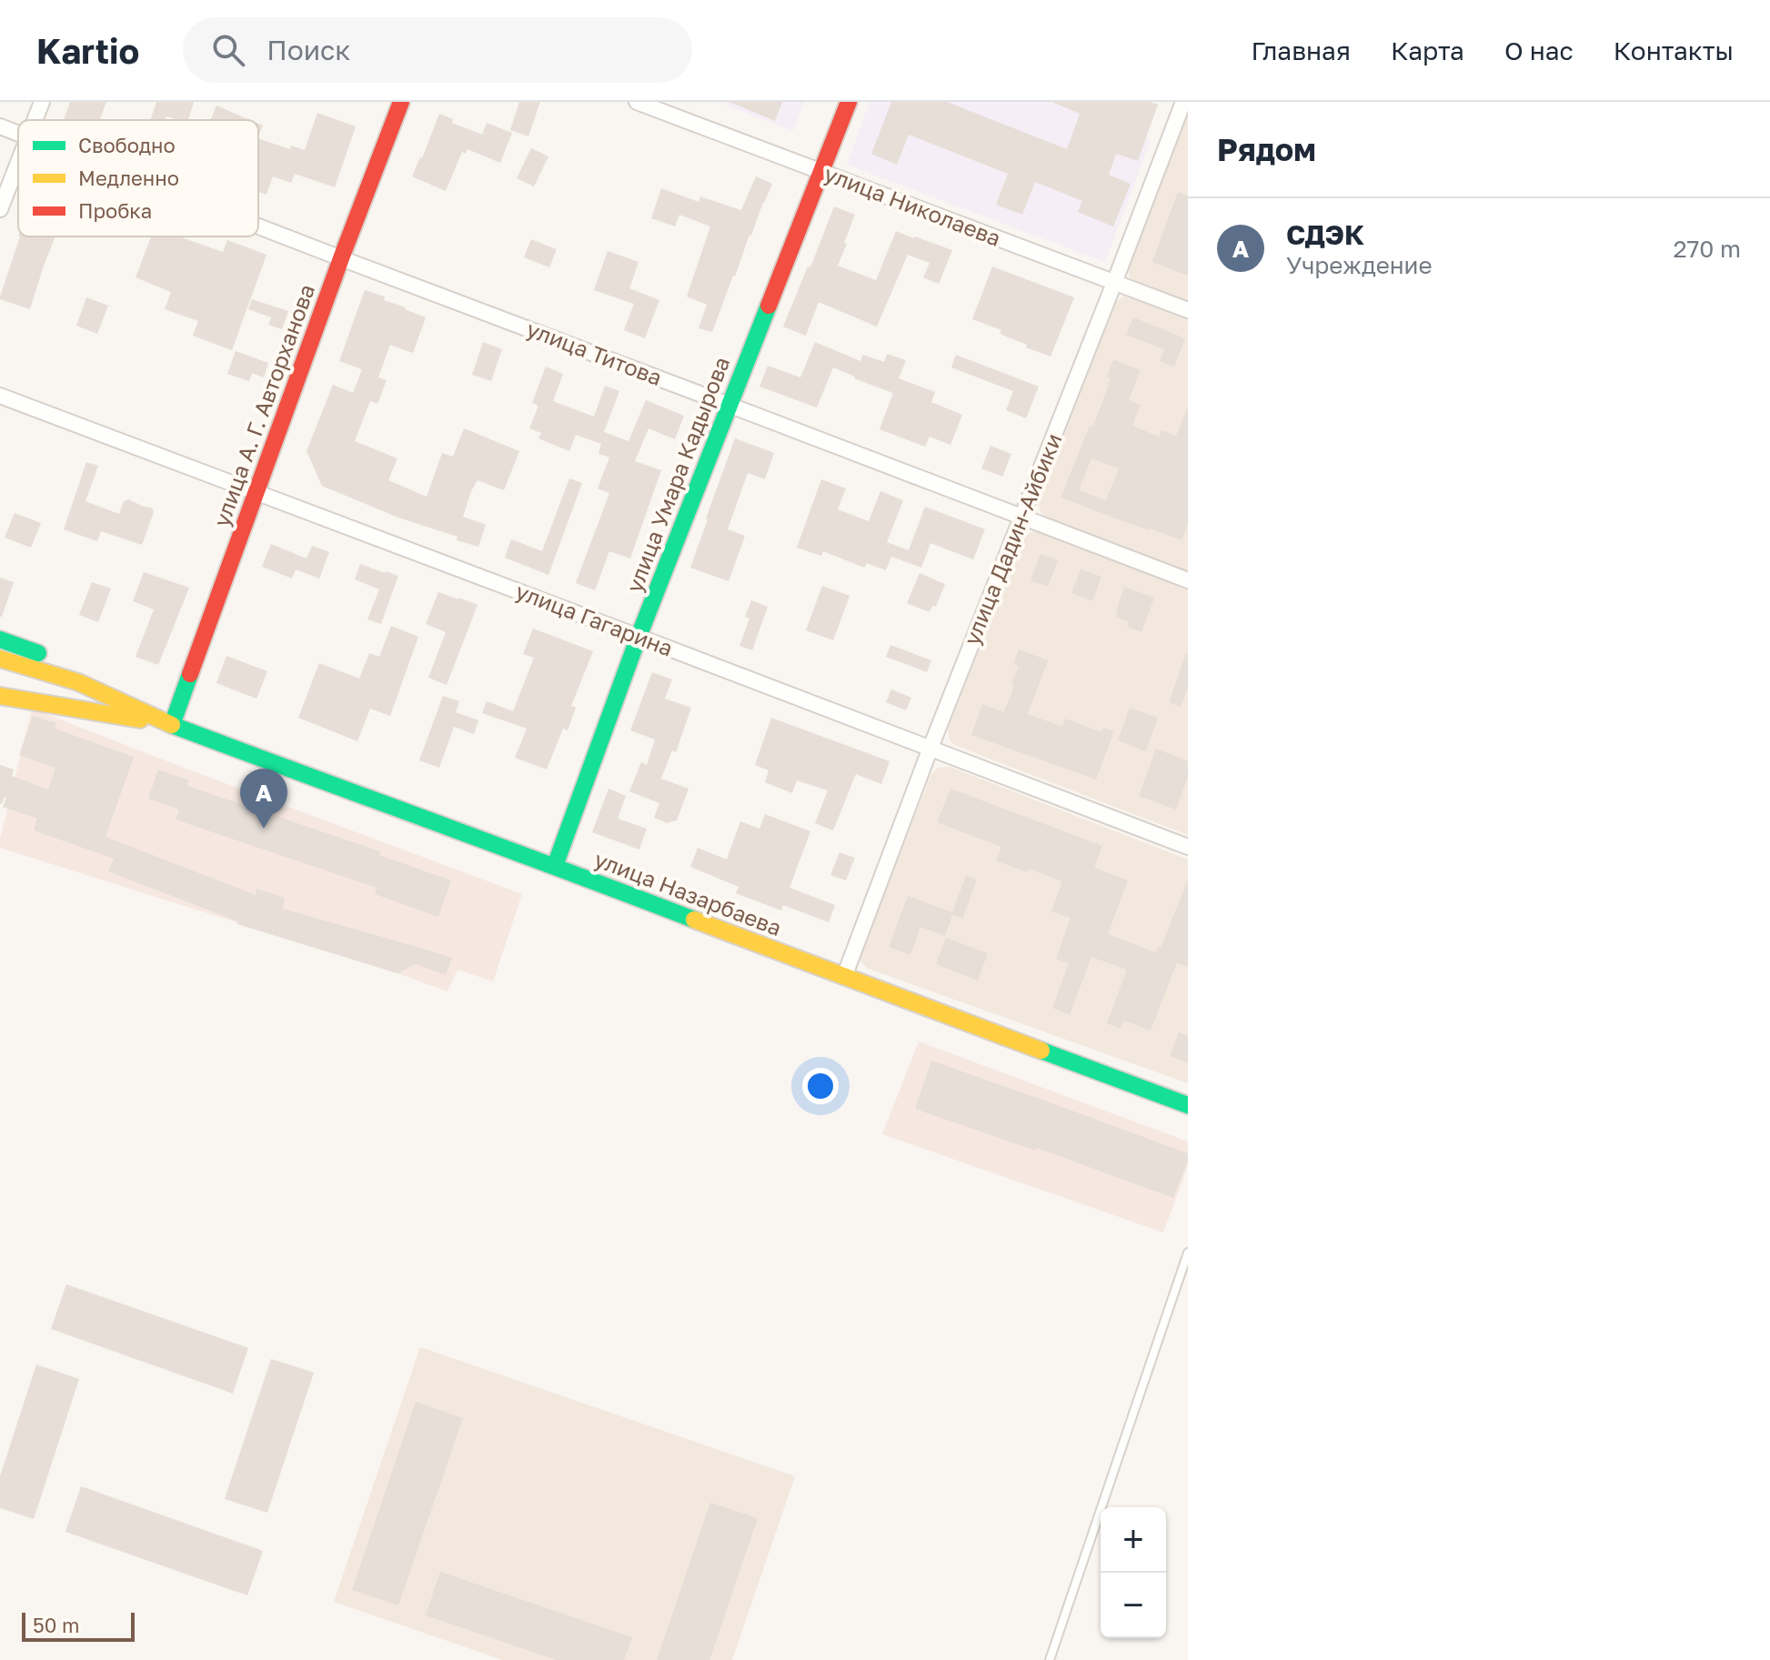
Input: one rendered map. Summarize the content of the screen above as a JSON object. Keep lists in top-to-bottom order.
{
  "streets": {
    "main road": ["улица А. Г. Авторханова", "улица Умара Кадырова", "улица Назарбаева"],
    "street": [
      "улица Николаева",
      "улица Титова",
      "улица Дадин-Айбики",
      "улица Гагарина"
    ]
  },
  "crossings": [
    ["улица Николаева", "улица Умара Кадырова"],
    ["улица Николаева", "улица Дадин-Айбики"],
    ["улица Титова", "улица А. Г. Авторханова"],
    ["улица Титова", "улица Умара Кадырова"],
    ["улица Титова", "улица Дадин-Айбики"],
    ["улица А. Г. Авторханова", "улица Гагарина"],
    ["улица А. Г. Авторханова", "улица Назарбаева"],
    ["улица Умара Кадырова", "улица Гагарина"],
    ["улица Умара Кадырова", "улица Назарбаева"],
    ["улица Дадин-Айбики", "улица Гагарина"],
    ["улица Дадин-Айбики", "улица Назарбаева"]
  ],
  "legend": ["Свободно", "Медленно", "Пробка"],
  "scale_bar": "50 m",
  "page": {
    "header": "Kartio",
    "search": "Поиск",
    "nav": [
      "Главная",
      "Карта",
      "О нас",
      "Контакты"
    ],
    "heading": "Рядом",
    "list": [
      {
        "mark": "A",
        "name": "СДЭК",
        "note": "Учреждение",
        "value": "270 m"
      }
    ],
    "pins": "A",
    "map_buttons": ["+", "−"],
    "scale": "50 m"
  }
}
